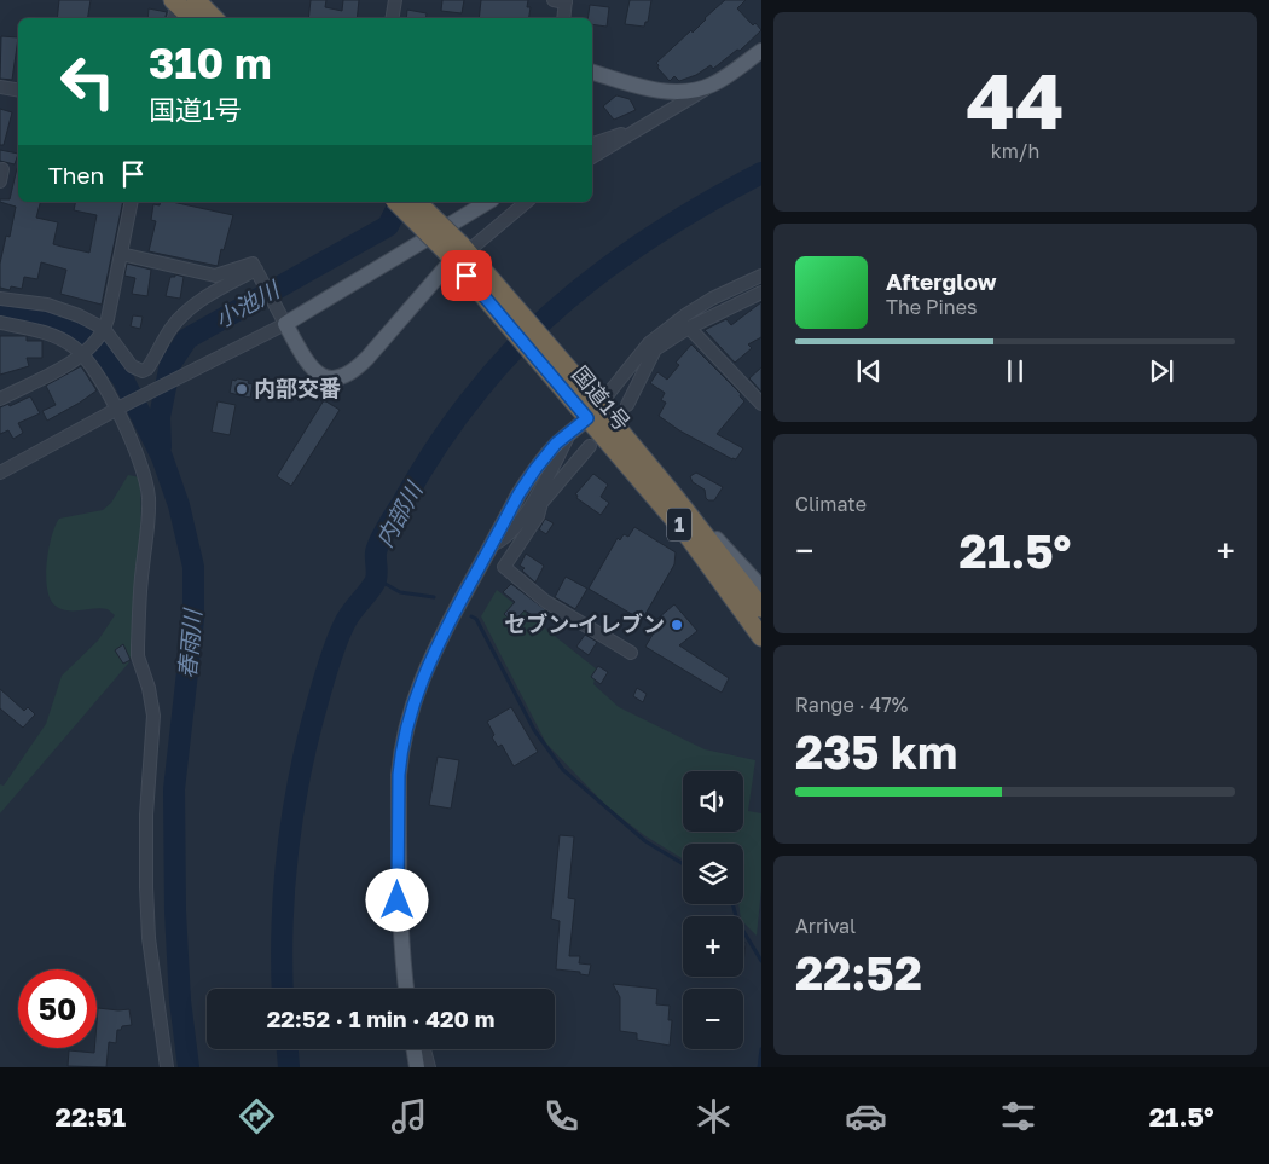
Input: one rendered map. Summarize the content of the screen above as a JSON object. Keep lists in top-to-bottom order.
{
  "streets": {
    "highway": ["国道1号", "1"]
  },
  "water": ["小池川", "内部川", "春雨川"],
  "places": ["内部交番", "セブン-イレブン"],
  "page": {
    "tile": [
      ["44", "km/h"],
      "Climate",
      ["Range · 47%", "235 km"],
      ["Arrival", "22:52"]
    ],
    "turn": ["310 m", "国道1号"],
    "then": "Then",
    "song": ["Afterglow", "The Pines"],
    "heat": ["−", "21.5°", "+"],
    "map_buttons": ["+", "−"],
    "limit": "50",
    "trip": "22:52 · 1 min · 420 m",
    "tabs": ["22:51", "21.5°"]
  }
}
